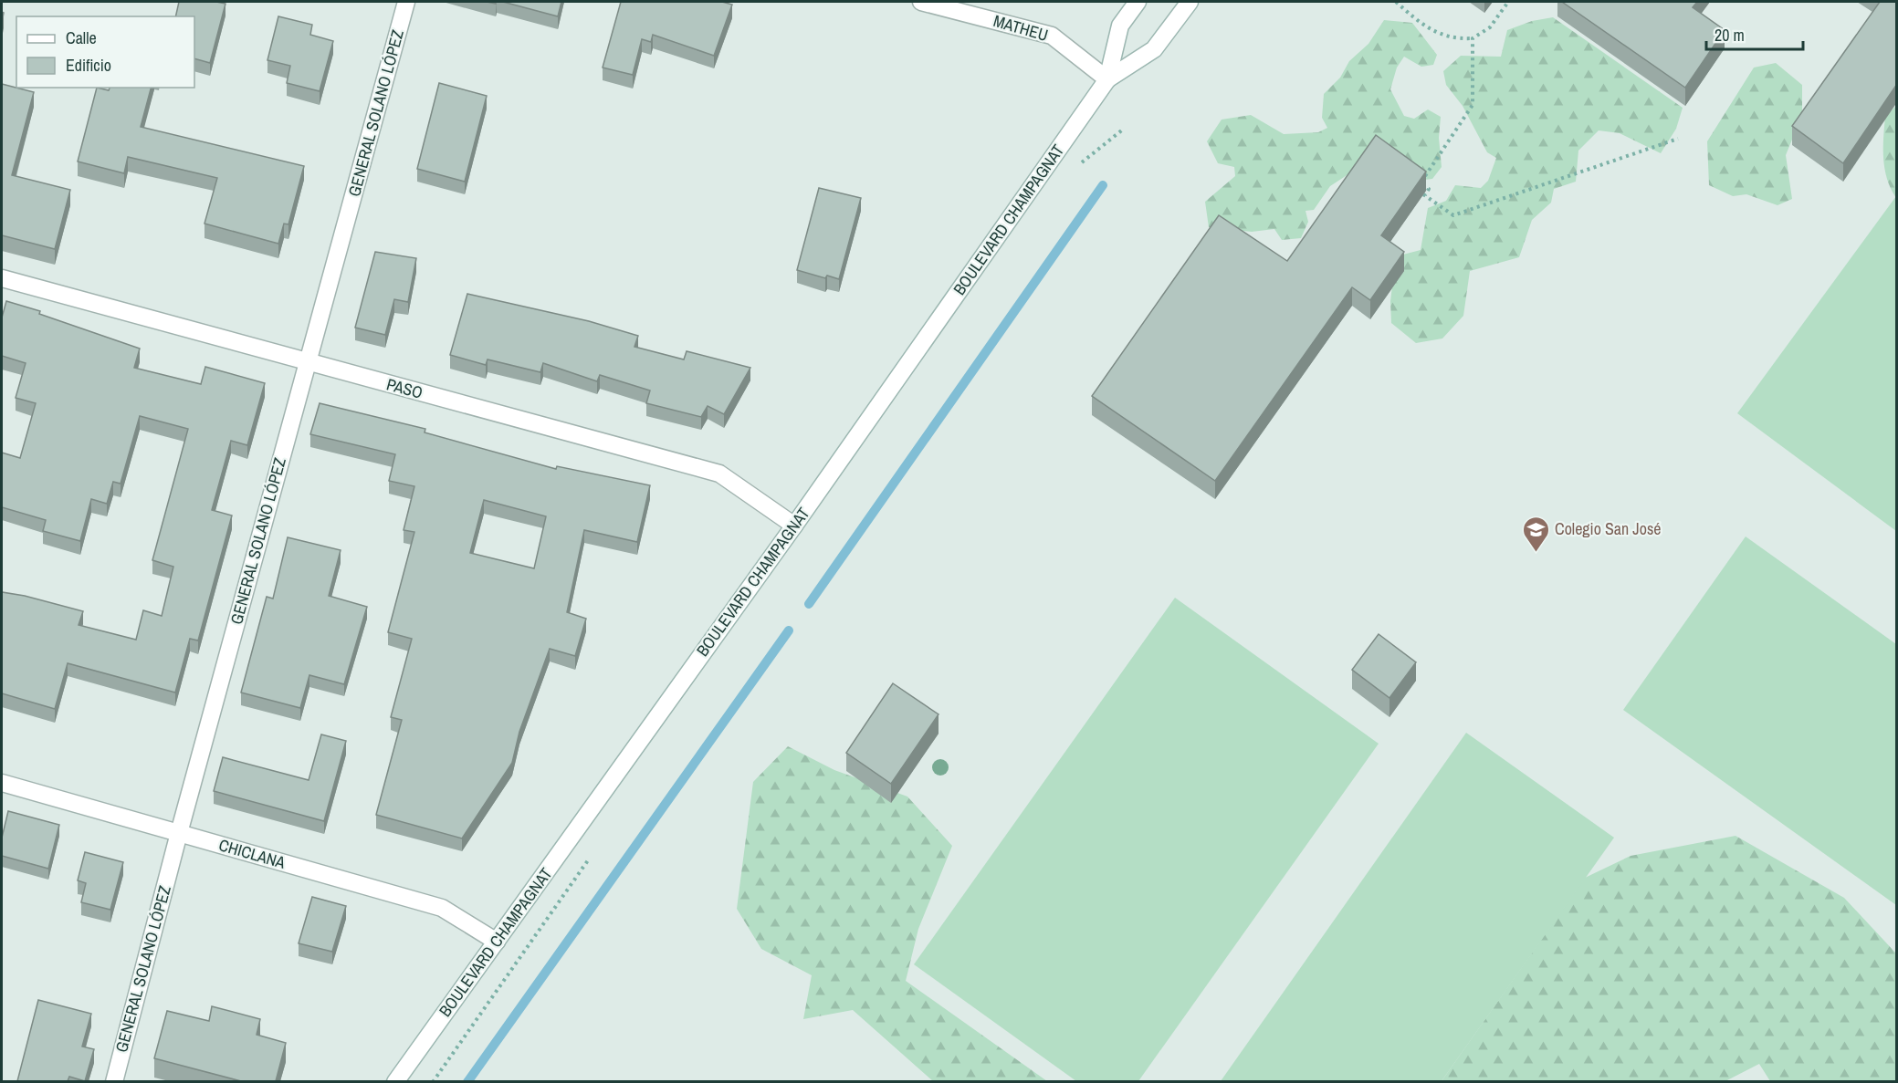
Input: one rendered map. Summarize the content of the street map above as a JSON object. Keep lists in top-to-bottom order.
{
  "streets": {
    "street": [
      "MATHEU",
      "GENERAL SOLANO LÓPEZ",
      "BOULEVARD CHAMPAGNAT",
      "PASO",
      "CHICLANA"
    ]
  },
  "crossings": [
    ["MATHEU", "BOULEVARD CHAMPAGNAT"],
    ["GENERAL SOLANO LÓPEZ", "PASO"],
    ["GENERAL SOLANO LÓPEZ", "CHICLANA"],
    ["BOULEVARD CHAMPAGNAT", "PASO"],
    ["BOULEVARD CHAMPAGNAT", "CHICLANA"]
  ],
  "places": {
    "school or university": ["Colegio San José"]
  },
  "legend": ["Calle", "Edificio"],
  "scale_bar": "20 m"
}
